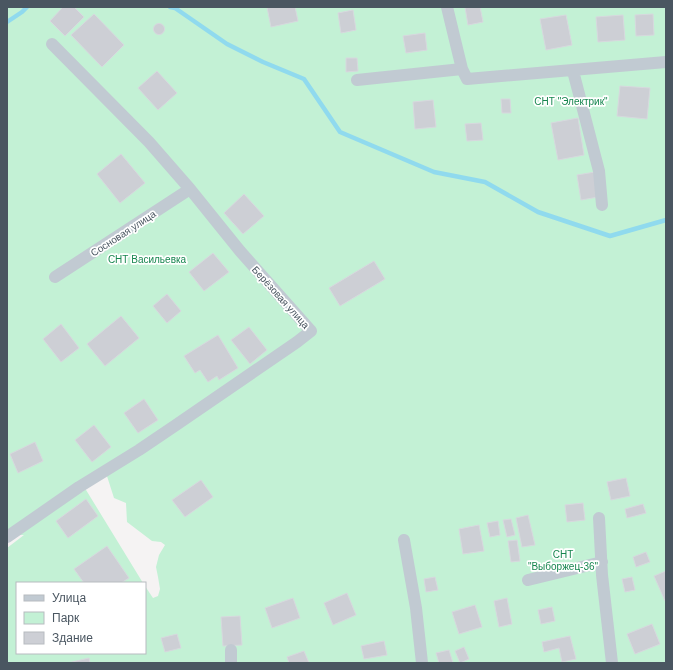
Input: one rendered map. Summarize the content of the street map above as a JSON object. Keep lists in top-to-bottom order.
{
  "streets": {
    "street": ["Сосновая улица", "Берёзовая улица"]
  },
  "crossings": [
    ["Сосновая улица", "Берёзовая улица"]
  ],
  "parks": ["СНТ \"Электрик\"", "СНТ Васильевка", "СНТ \"Выборжец-36\""],
  "legend": ["Улица", "Парк", "Здание"]
}
